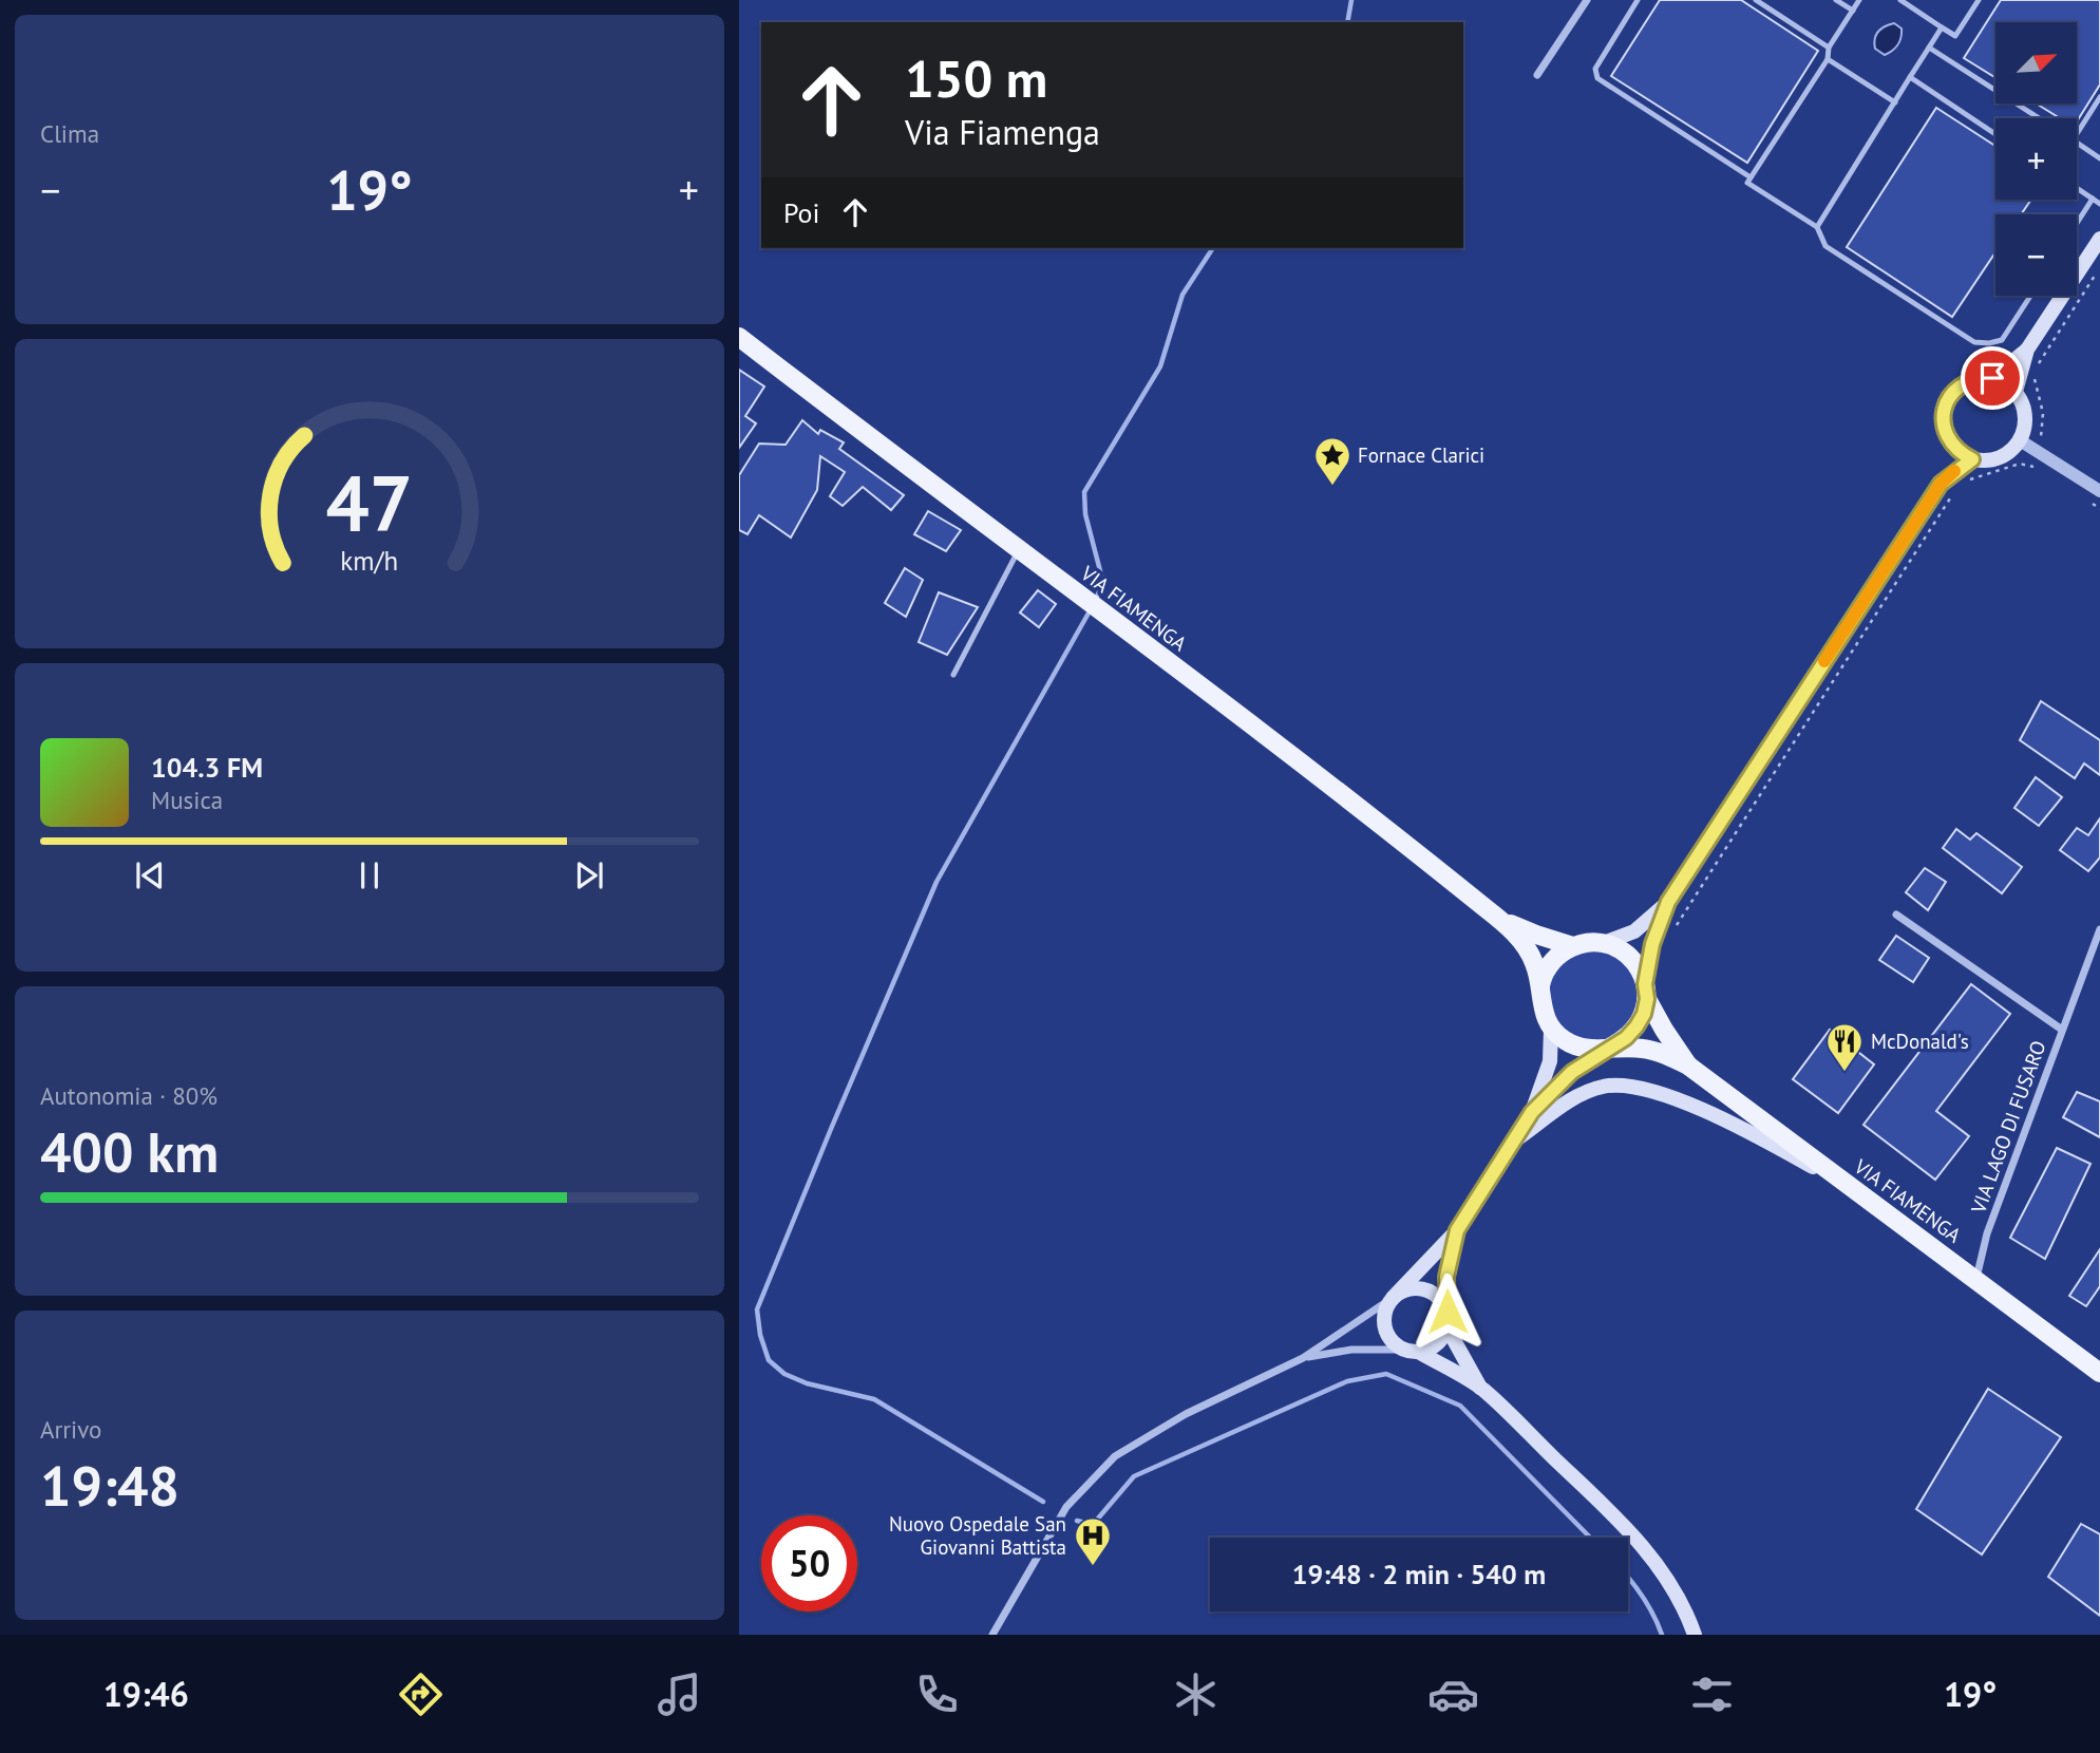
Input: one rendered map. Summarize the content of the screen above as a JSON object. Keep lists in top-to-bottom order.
{
  "streets": {
    "main road": ["VIA FIAMENGA"],
    "street": ["VIA LAGO DI FUSARO"]
  },
  "crossings": [
    ["VIA FIAMENGA", "VIA LAGO DI FUSARO"]
  ],
  "places": {
    "place": ["Fornace Clarici"],
    "restaurant": ["McDonald's"],
    "hospital": ["Nuovo Ospedale San Giovanni Battista"]
  },
  "north": "top right",
  "page": {
    "tile": [
      "Clima",
      ["Autonomia · 80%", "400 km"],
      ["Arrivo", "19:48"]
    ],
    "map_buttons": ["+", "−"],
    "turn": ["150 m", "Via Fiamenga"],
    "heat": ["−", "19°", "+"],
    "then": "Poi",
    "song": ["104.3 FM", "Musica"],
    "limit": "50",
    "trip": "19:48 · 2 min · 540 m",
    "tabs": ["19:46", "19°"],
    "gauge": ["47", "km/h"]
  }
}
